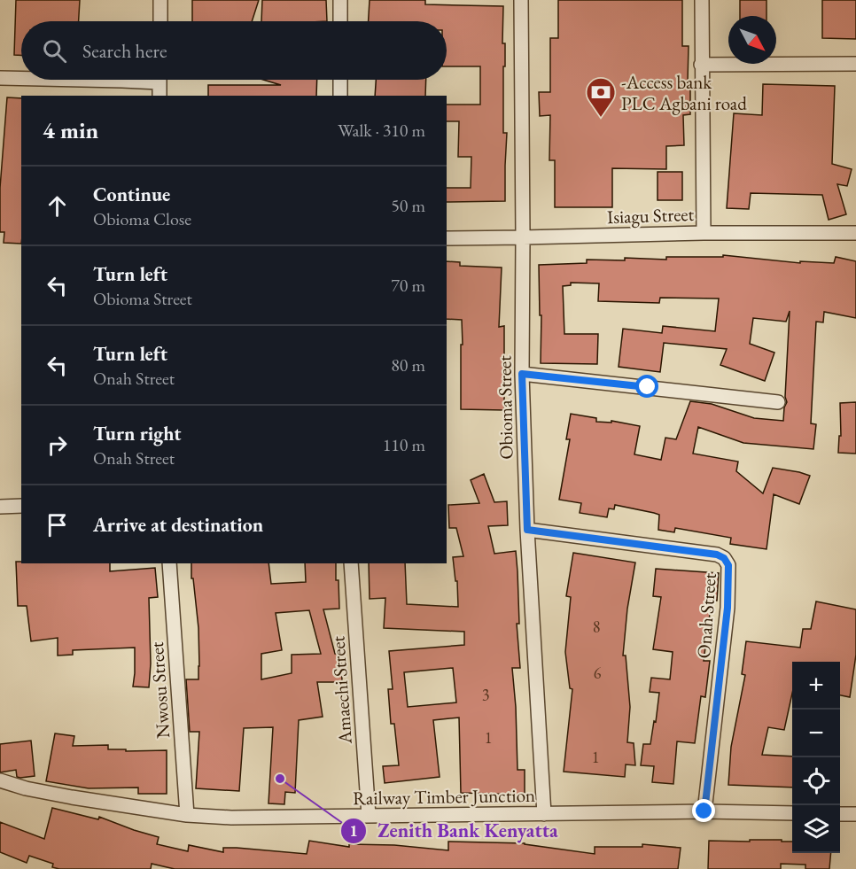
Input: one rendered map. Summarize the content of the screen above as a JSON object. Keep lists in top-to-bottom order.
{
  "streets": {
    "street": [
      "Isiagu Street",
      "Obioma Street",
      "Onah Street",
      "Nwosu Street",
      "Amaechi Street",
      "Railway Timber Junction"
    ]
  },
  "crossings": [
    ["Isiagu Street", "Obioma Street"],
    ["Obioma Street", "Onah Street"],
    ["Obioma Street", "Railway Timber Junction"],
    ["Onah Street", "Railway Timber Junction"],
    ["Nwosu Street", "Railway Timber Junction"],
    ["Amaechi Street", "Railway Timber Junction"]
  ],
  "places": {
    "bank": ["-Access bank PLC Agbani road"],
    "other": ["Zenith Bank Kenyatta"]
  },
  "house_numbers": [
    "8",
    "6",
    "3",
    "1",
    "1"
  ],
  "north": "bottom right",
  "page": {
    "search": "Search here",
    "heading": ["4 min", "Walk · 310 m"],
    "list": [
      ["Continue", "Obioma Close", "50 m"],
      ["Turn left", "Obioma Street", "70 m"],
      ["Turn left", "Onah Street", "80 m"],
      ["Turn right", "Onah Street", "110 m"],
      "Arrive at destination"
    ],
    "map_buttons": ["+", "−"]
  }
}
